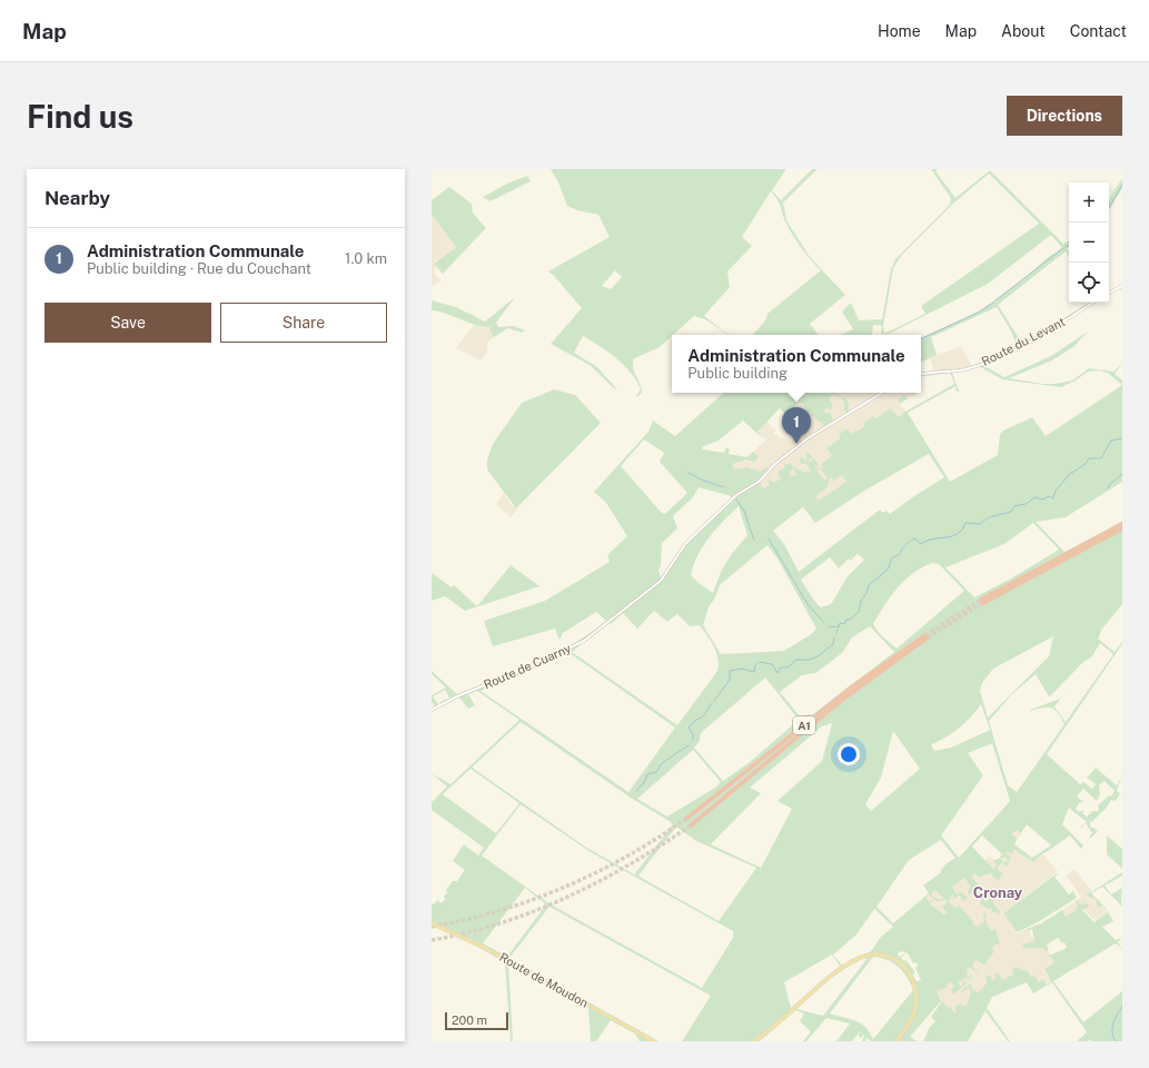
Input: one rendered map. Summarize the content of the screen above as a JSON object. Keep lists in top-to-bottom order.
{
  "streets": {
    "highway": ["A1"],
    "main road": ["Route de Moudon"],
    "street": ["Route du Levant", "Route de Cuarny"]
  },
  "districts": ["Cronay"],
  "scale_bar": "200 m",
  "page": {
    "header": "Map",
    "nav": [
      "Home",
      "Map",
      "About",
      "Contact"
    ],
    "buttons": [
      "Directions",
      ["Save", "Share"]
    ],
    "title": "Find us",
    "heading": "Nearby",
    "map_buttons": ["+", "−"],
    "list": [
      {
        "mark": "1",
        "name": "Administration Communale",
        "note": "Public building · Rue du Couchant",
        "value": "1.0 km"
      }
    ],
    "popup": ["Administration Communale", "Public building"],
    "pins": "1",
    "scale": "200 m"
  }
}
